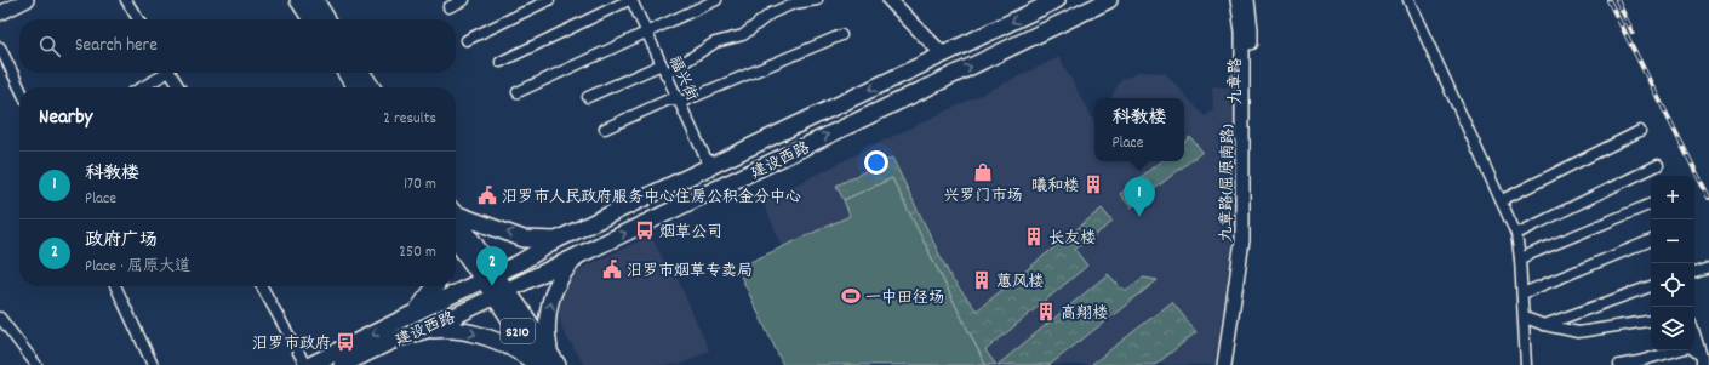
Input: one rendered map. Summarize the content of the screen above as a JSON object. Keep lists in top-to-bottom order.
{
  "streets": {
    "main road": ["建设西路", "S210"],
    "street": ["福兴街", "九章路", "九章路(屈原南路)"]
  },
  "crossings": [
    ["福兴街", "建设西路"],
    ["建设西路", "S210"]
  ],
  "places": {
    "shop": ["兴罗门市场"],
    "building": [
      "曦和楼",
      "长友楼",
      "蕙风楼",
      "高翔楼"
    ],
    "public building": ["汨罗市人民政府服务中心住房公积金分中心", "汨罗市烟草专卖局"],
    "bus stop": ["烟草公司", "汨罗市政府"],
    "sports": ["一中田径场"]
  },
  "page": {
    "search": "Search here",
    "heading": ["Nearby", "2 results"],
    "popup": ["科教楼", "Place"],
    "list": [
      {
        "mark": "1",
        "name": "科教楼",
        "note": "Place",
        "value": "170 m"
      },
      {
        "mark": "2",
        "name": "政府广场",
        "note": "Place · 屈原大道",
        "value": "250 m"
      }
    ],
    "map_buttons": ["+", "−"],
    "pins": ["1", "2"]
  }
}
